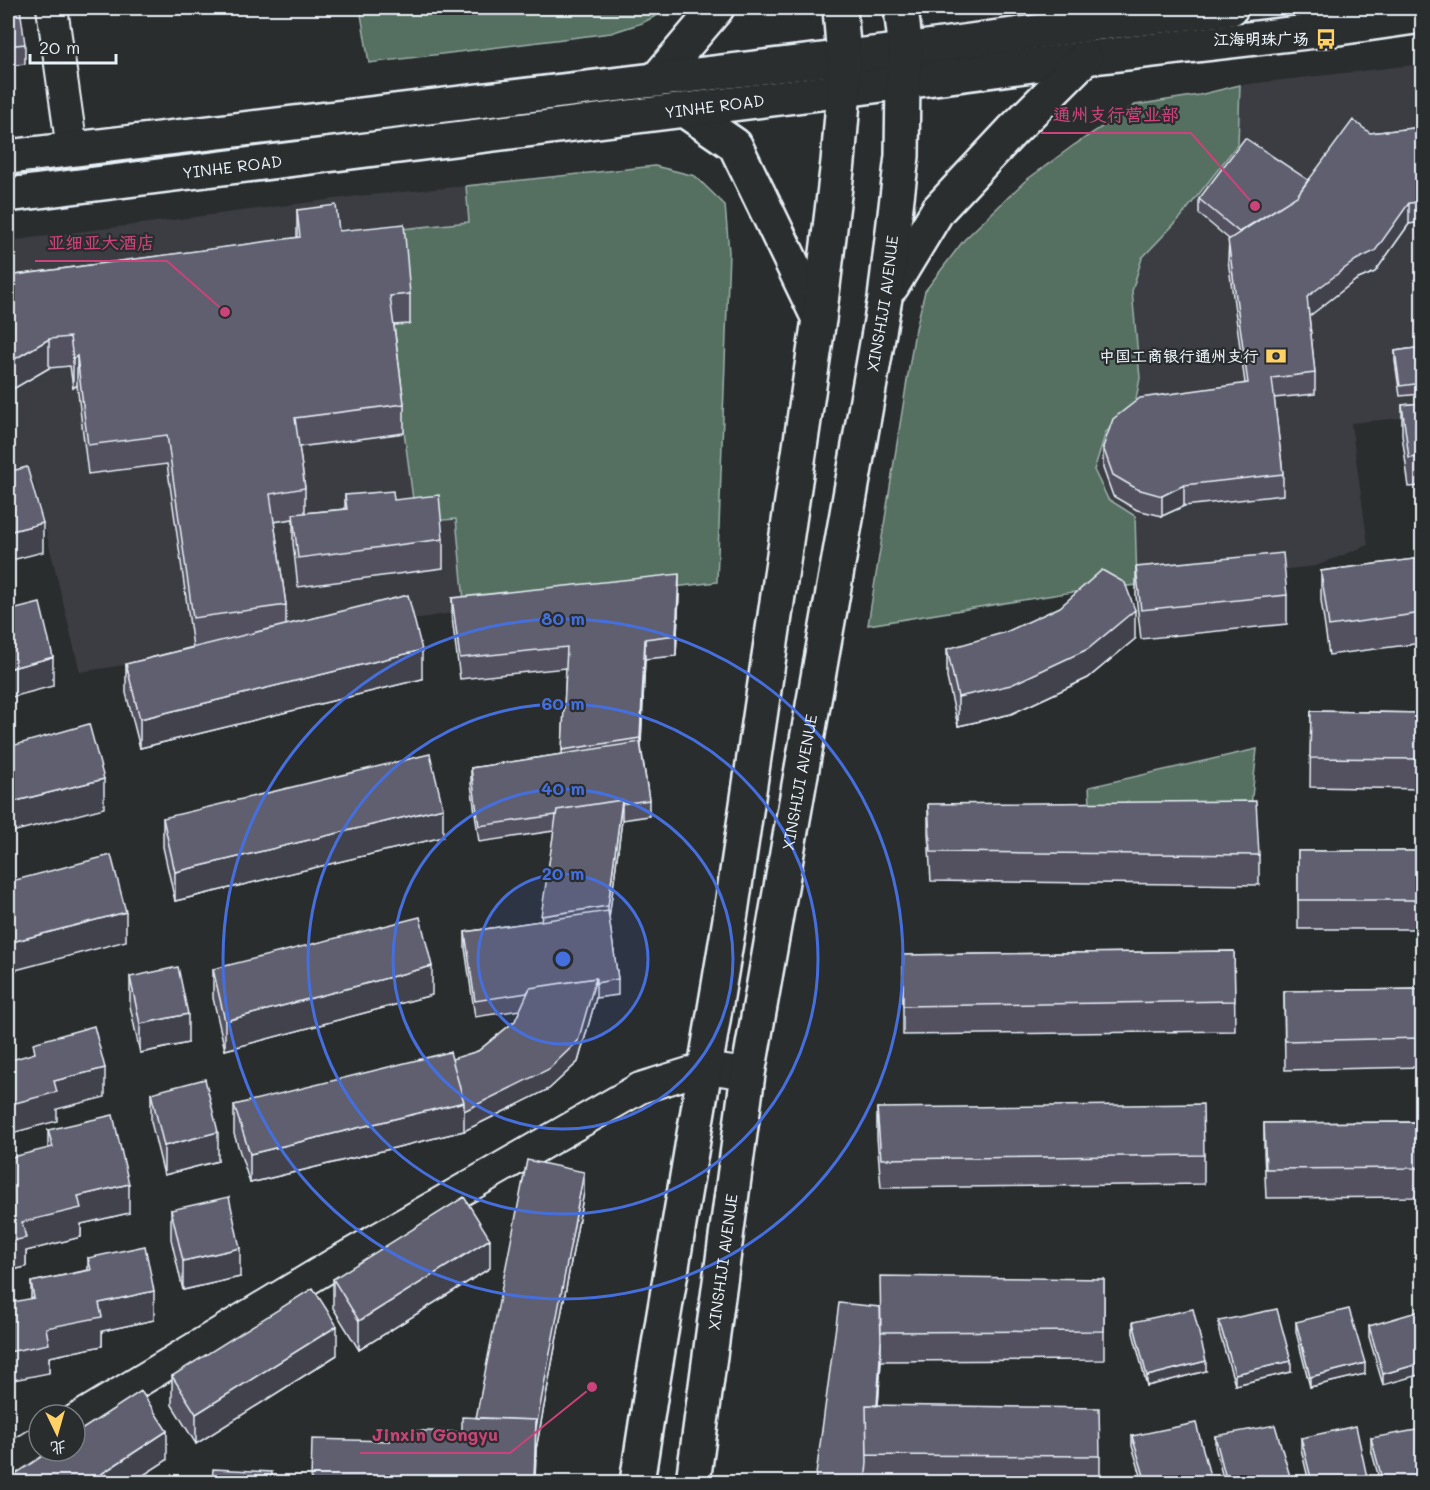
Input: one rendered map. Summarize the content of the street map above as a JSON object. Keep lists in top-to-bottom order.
{
  "streets": {
    "main road": ["YINHE ROAD", "XINSHIJI AVENUE"]
  },
  "crossings": [
    ["YINHE ROAD", "XINSHIJI AVENUE"]
  ],
  "places": {
    "bus stop": ["江海明珠广场"],
    "other": ["通州支行营业部", "亚细亚大酒店", "Jinxin Gongyu"],
    "bank": ["中国工商银行通州支行"]
  },
  "scale_bar": "20 m",
  "north": "bottom",
  "rings": [
    "80 m",
    "60 m",
    "40 m",
    "20 m"
  ]
}
